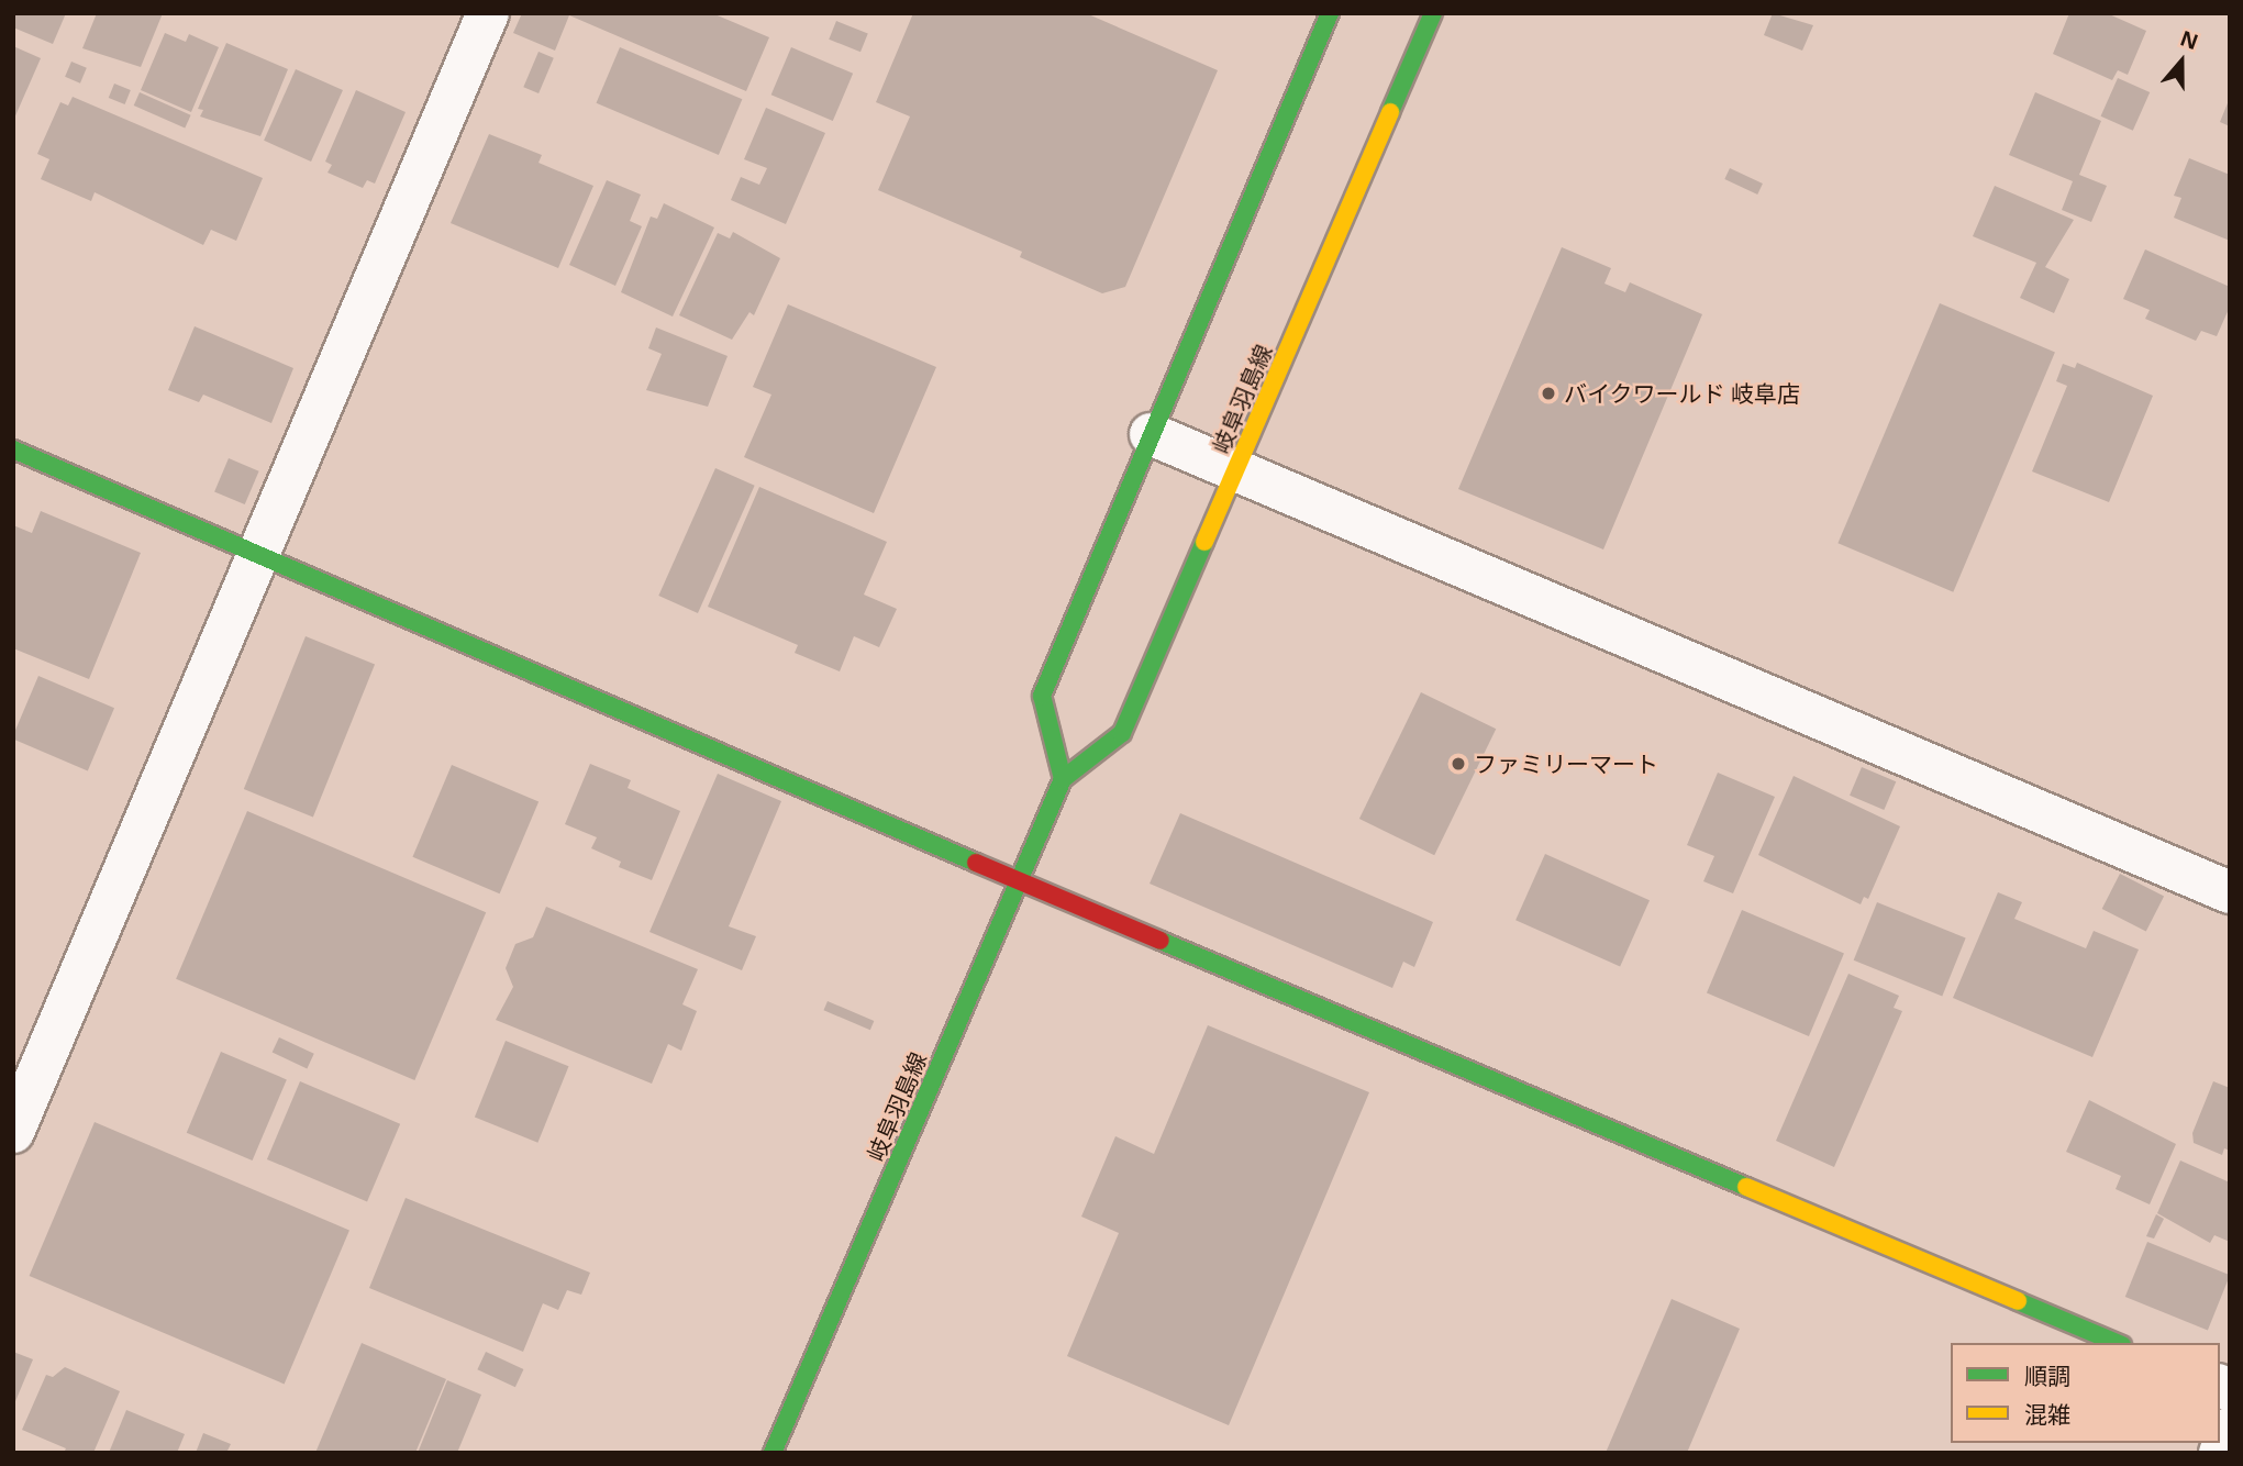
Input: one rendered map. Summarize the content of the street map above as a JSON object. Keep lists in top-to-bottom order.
{
  "streets": {
    "main road": ["岐阜羽島線"]
  },
  "places": ["バイクワールド 岐阜店", "ファミリーマート"],
  "legend": ["順調", "混雑"],
  "north": "top"
}
